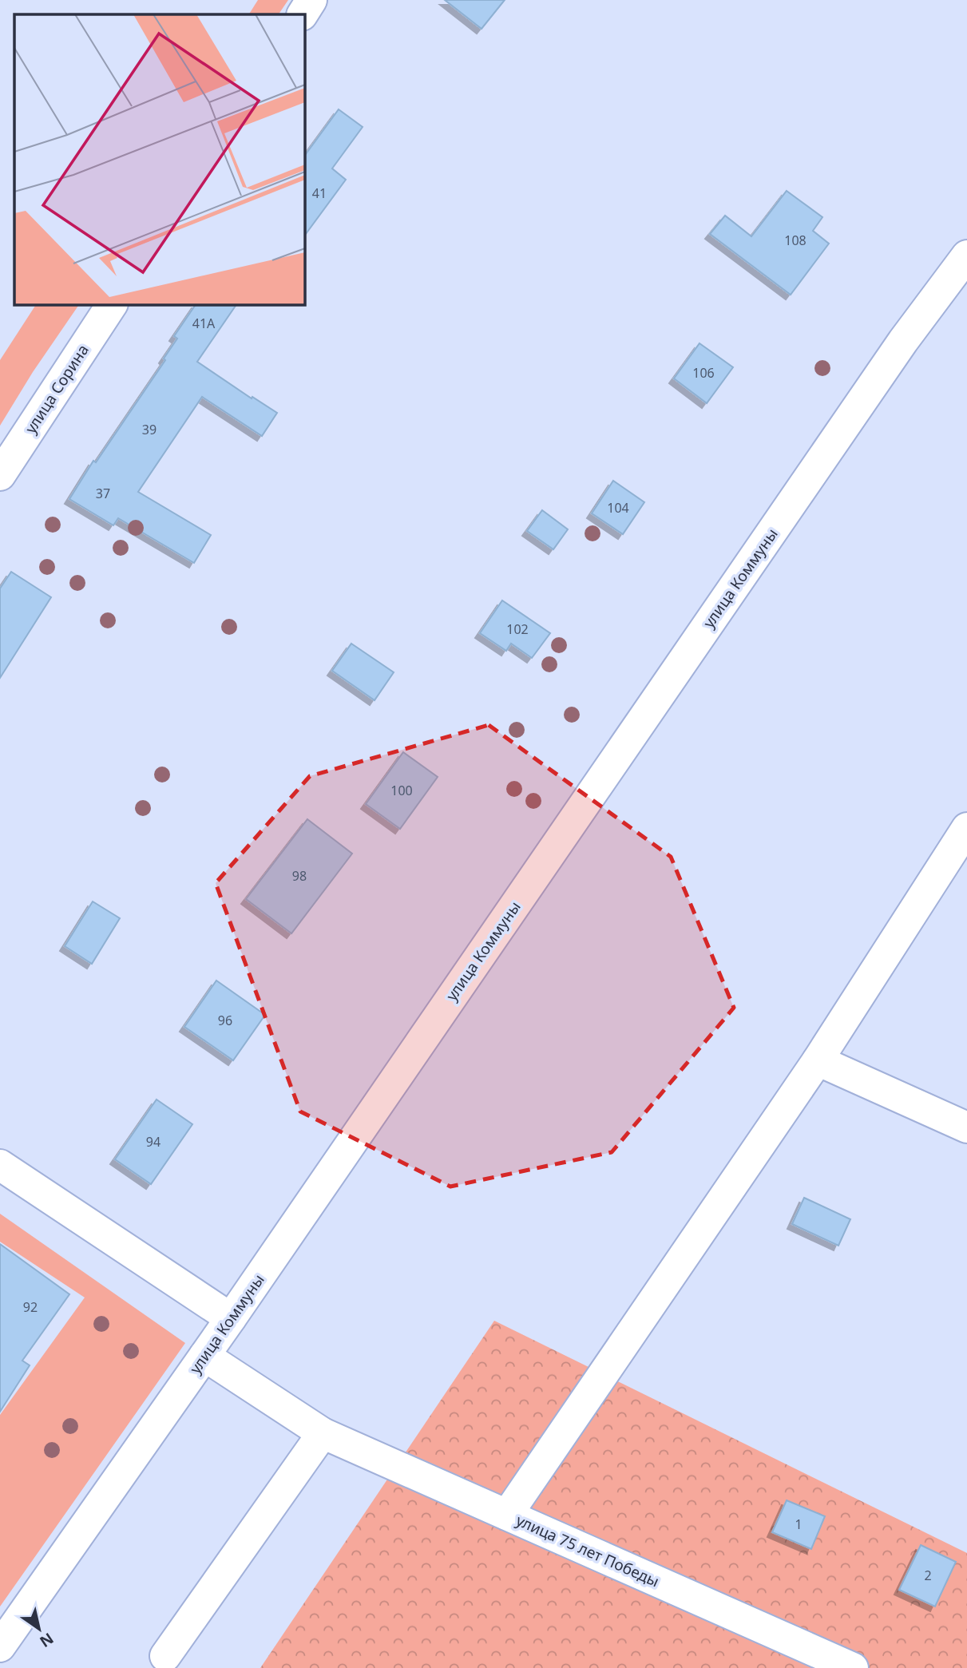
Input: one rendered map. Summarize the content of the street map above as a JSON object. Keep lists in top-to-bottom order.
{
  "streets": {
    "street": ["улица Сорина", "улица Коммуны", "улица 75 лет Победы"]
  },
  "crossings": [
    ["улица Коммуны", "улица 75 лет Победы"]
  ],
  "house_numbers": [
    "41",
    "108",
    "41А",
    "106",
    "39",
    "37",
    "104",
    "102",
    "100",
    "98",
    "96",
    "94",
    "92",
    "1",
    "2"
  ],
  "north": "bottom right"
}
